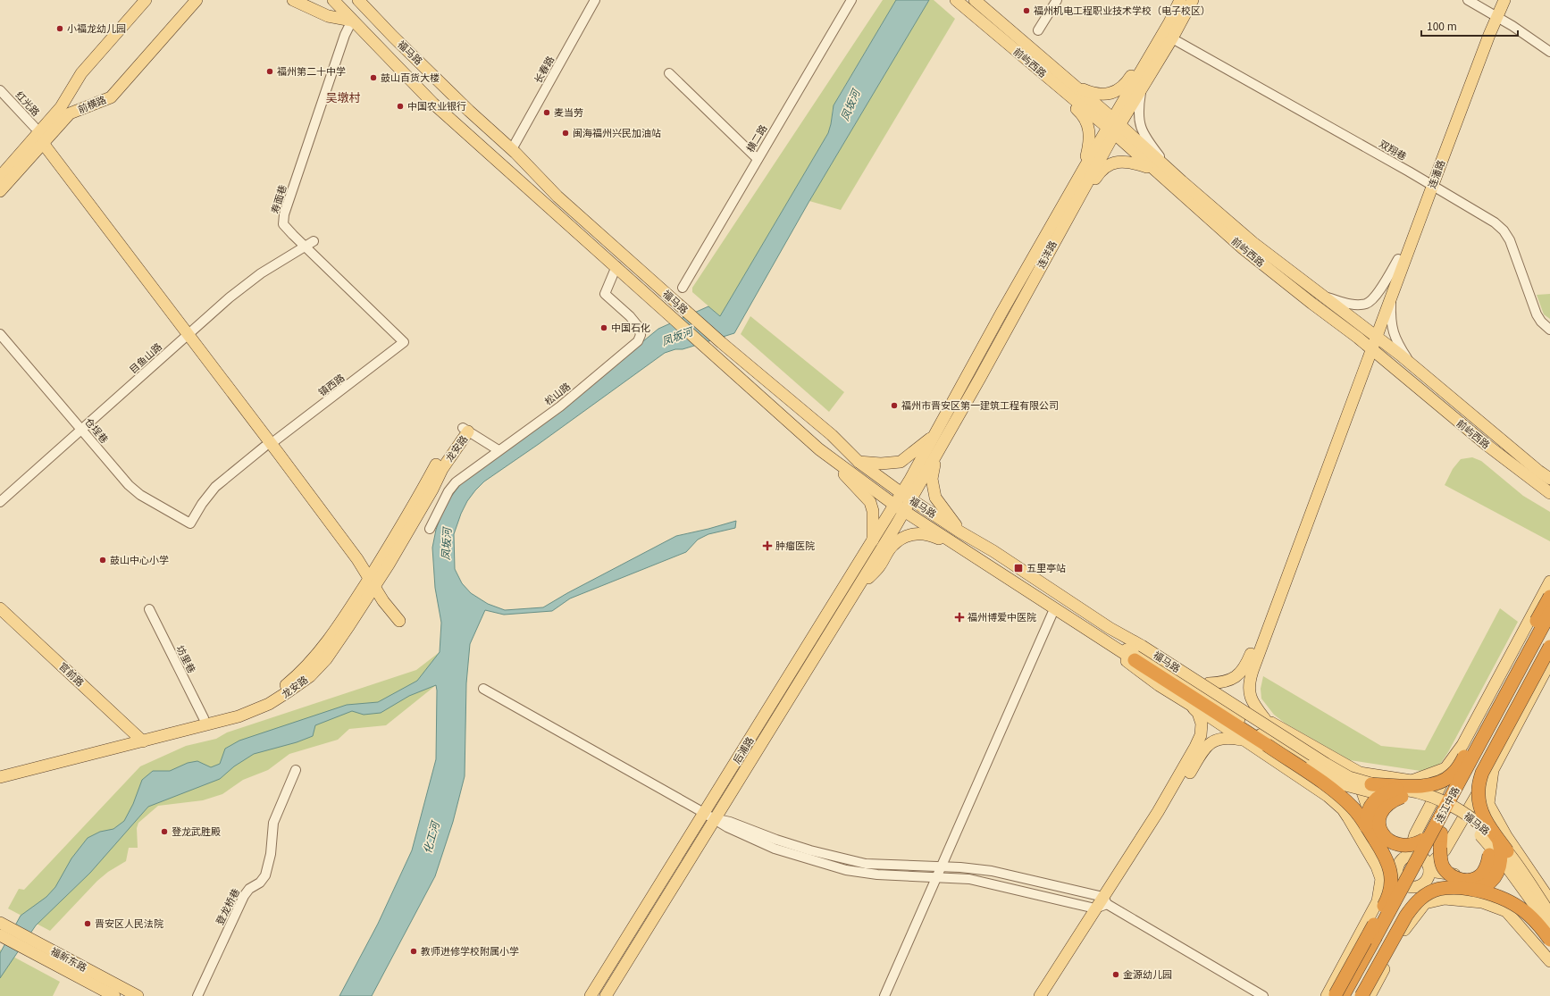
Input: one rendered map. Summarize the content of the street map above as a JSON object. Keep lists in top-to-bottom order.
{
  "streets": {
    "highway": ["连江中路"],
    "main road": [
      "福马路",
      "前屿西路",
      "前横路",
      "连潘路",
      "连洋路",
      "龙安路",
      "官前路",
      "后浦路",
      "福新东路"
    ],
    "street": [
      "长春路",
      "红光路",
      "横二路",
      "双翔巷",
      "寿面巷",
      "目鱼山路",
      "镇西路",
      "松山路",
      "仓埕巷",
      "坊里巷",
      "登龙桥巷"
    ]
  },
  "crossings": [
    ["福马路", "长春路"],
    ["福马路", "寿面巷"],
    ["福马路", "连洋路"],
    ["福马路", "松山路"],
    ["福马路", "后浦路"],
    ["前屿西路", "连潘路"],
    ["前屿西路", "连洋路"],
    ["红光路", "前横路"],
    ["双翔巷", "连潘路"],
    ["双翔巷", "连洋路"],
    ["寿面巷", "目鱼山路"],
    ["寿面巷", "镇西路"],
    ["连洋路", "后浦路"],
    ["目鱼山路", "仓埕巷"],
    ["镇西路", "仓埕巷"],
    ["龙安路", "坊里巷"],
    ["龙安路", "官前路"]
  ],
  "districts": ["吴墩村"],
  "water": ["凤坂河", "化工河"],
  "places": {
    "other": [
      "福州机电工程职业技术学校（电子校区）",
      "小福龙幼儿园",
      "福州第二十中学",
      "鼓山百货大楼",
      "中国农业银行",
      "麦当劳",
      "闽海福州兴民加油站",
      "中国石化",
      "福州市晋安区第一建筑工程有限公司",
      "鼓山中心小学",
      "登龙武胜殿",
      "晋安区人民法院",
      "教师进修学校附属小学",
      "金源幼儿园"
    ],
    "health": ["肿瘤医院", "福州博爱中医院"],
    "transit": ["五里亭站"]
  },
  "scale_bar": "100 m"
}
